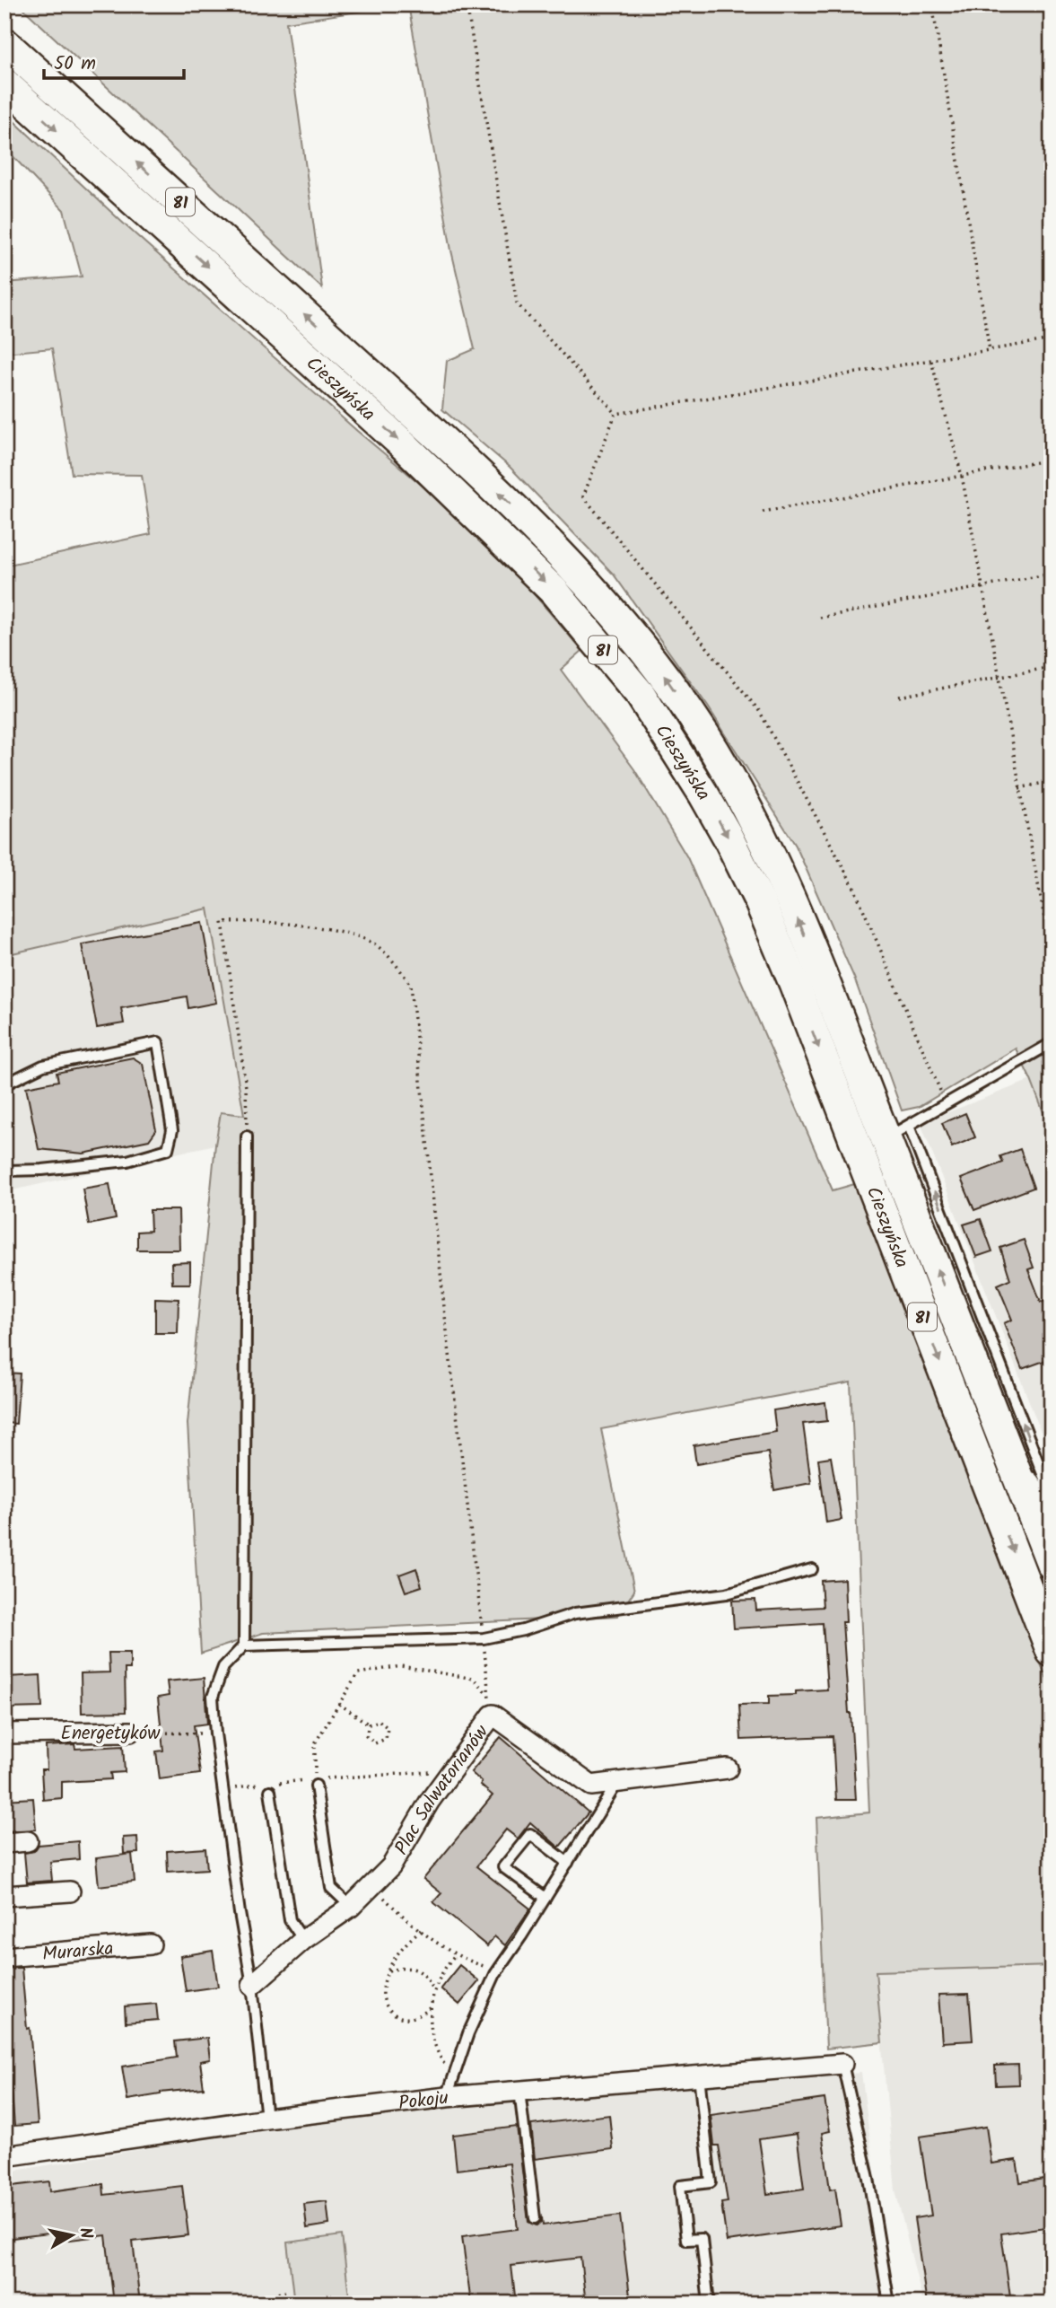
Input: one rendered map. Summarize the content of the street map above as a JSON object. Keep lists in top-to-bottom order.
{
  "streets": {
    "main road": ["81", "Cieszyńska"],
    "street": [
      "Energetyków",
      "Plac Salwatorianów",
      "Murarska",
      "Pokoju"
    ]
  },
  "scale_bar": "50 m",
  "north": "right"
}
